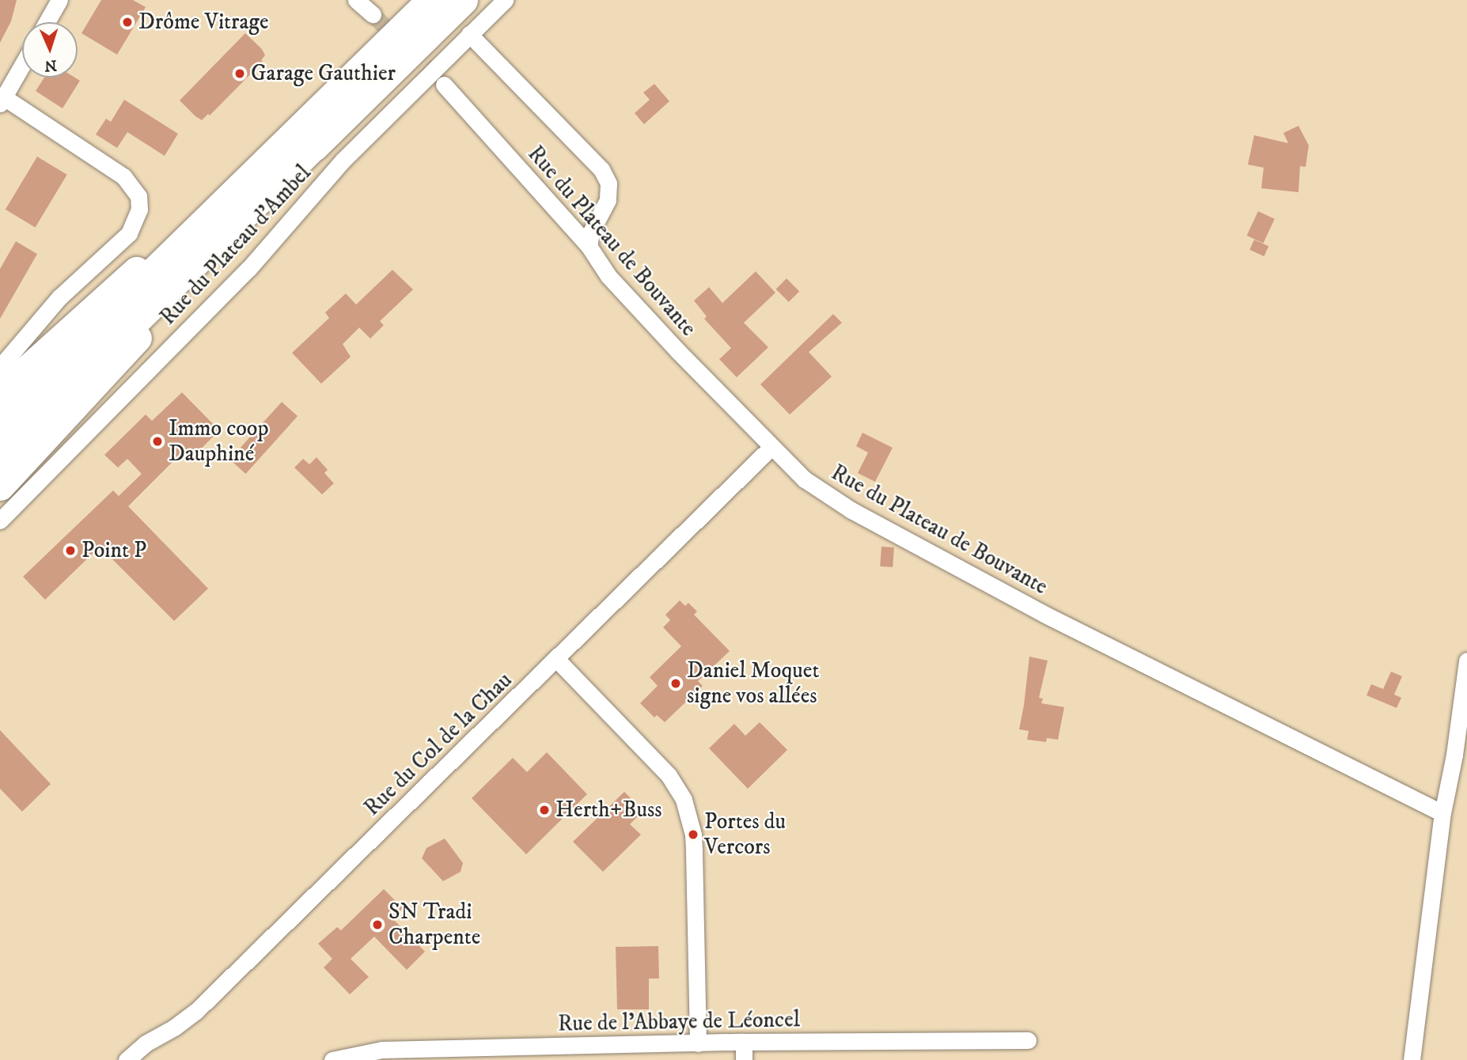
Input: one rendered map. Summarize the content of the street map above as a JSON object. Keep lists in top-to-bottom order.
{
  "streets": {
    "street": [
      "Rue du Plateau de Bouvante",
      "Rue du Plateau d'Ambel",
      "Rue du Col de la Chau",
      "Rue de l'Abbaye de Léoncel"
    ]
  },
  "crossings": [
    ["Rue du Plateau de Bouvante", "Rue du Col de la Chau"]
  ],
  "places": [
    "Drôme Vitrage",
    "Garage Gauthier",
    "Immo coop Dauphiné",
    "Point P",
    "Daniel Moquet signe vos allées",
    "Herth+Buss",
    "Portes du Vercors",
    "SN Tradi Charpente"
  ],
  "north": "bottom"
}
